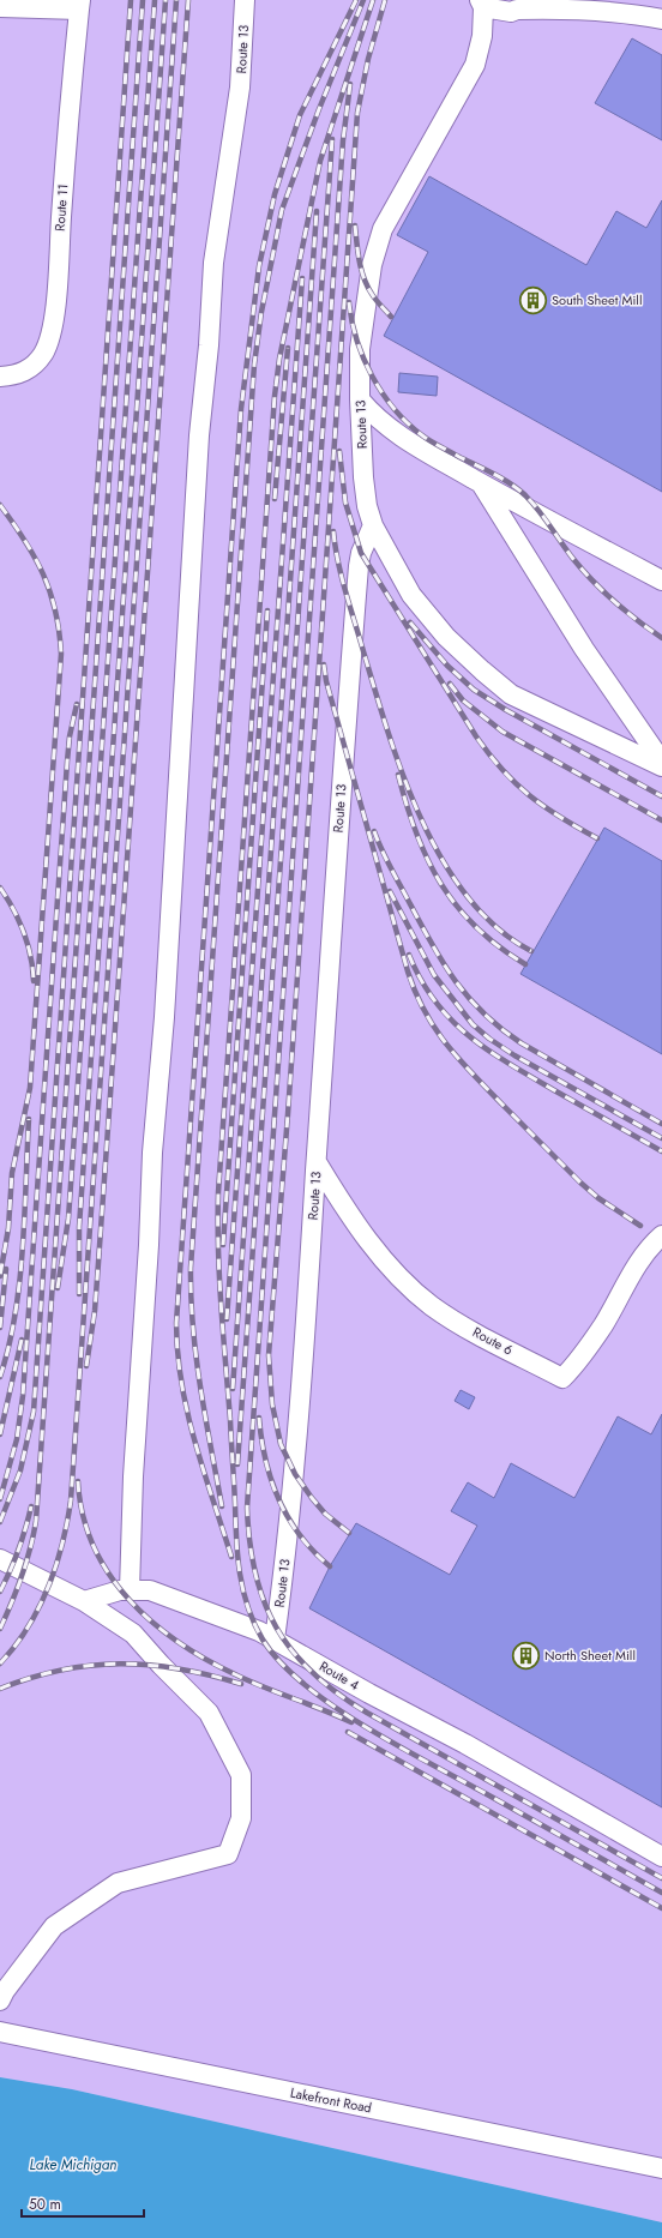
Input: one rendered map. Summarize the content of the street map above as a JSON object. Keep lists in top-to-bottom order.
{
  "streets": {
    "street": [
      "Route 13",
      "Route 11",
      "Route 6",
      "Route 4",
      "Lakefront Road"
    ]
  },
  "crossings": [
    ["Route 13", "Route 6"],
    ["Route 13", "Route 4"]
  ],
  "water": ["Lake Michigan"],
  "places": {
    "building": ["South Sheet Mill", "North Sheet Mill"]
  },
  "scale_bar": "50 m"
}
